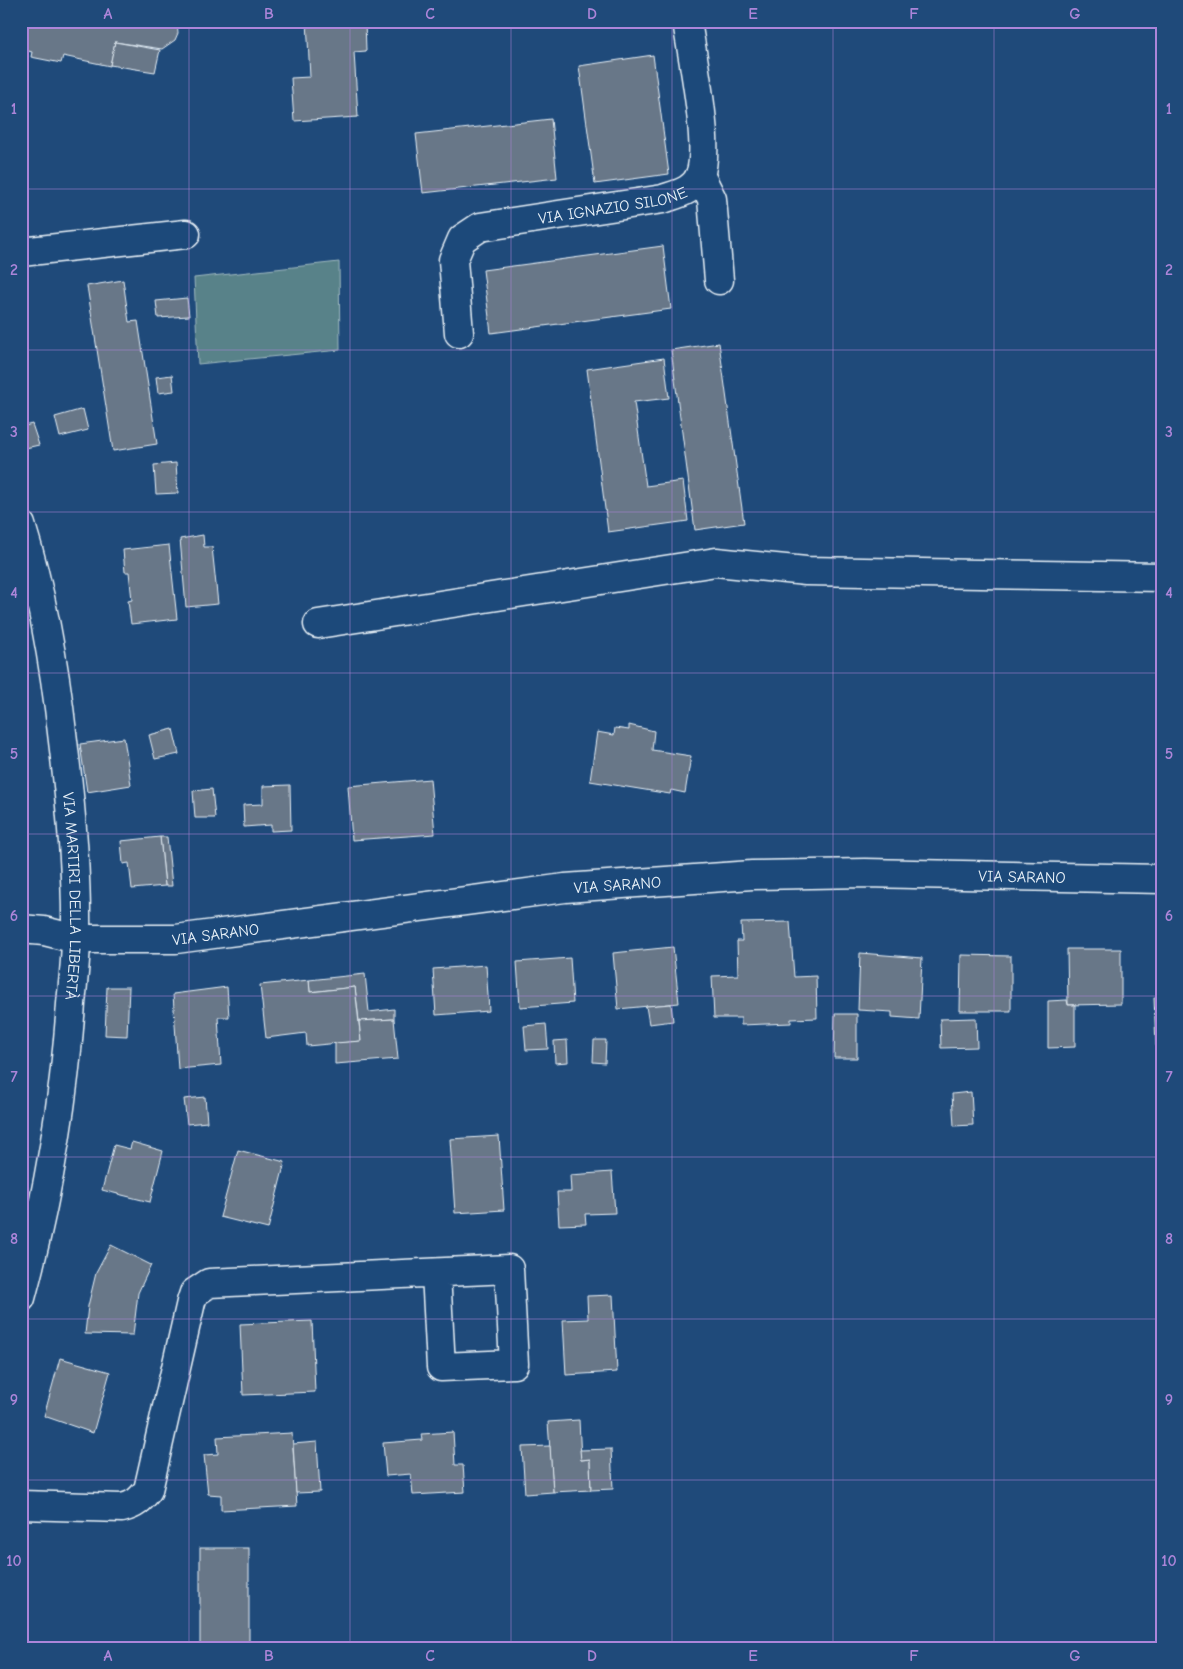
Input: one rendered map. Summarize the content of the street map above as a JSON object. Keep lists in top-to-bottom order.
{
  "streets": {
    "street": ["VIA IGNAZIO SILONE", "VIA SARANO", "VIA MARTIRI DELLA LIBERTÀ"]
  },
  "crossings": [
    ["VIA SARANO", "VIA MARTIRI DELLA LIBERTÀ"]
  ],
  "grid": {
    "columns": [
      "A",
      "B",
      "C",
      "D",
      "E",
      "F",
      "G"
    ],
    "rows": [
      "1",
      "2",
      "3",
      "4",
      "5",
      "6",
      "7",
      "8",
      "9",
      "10"
    ]
  }
}
